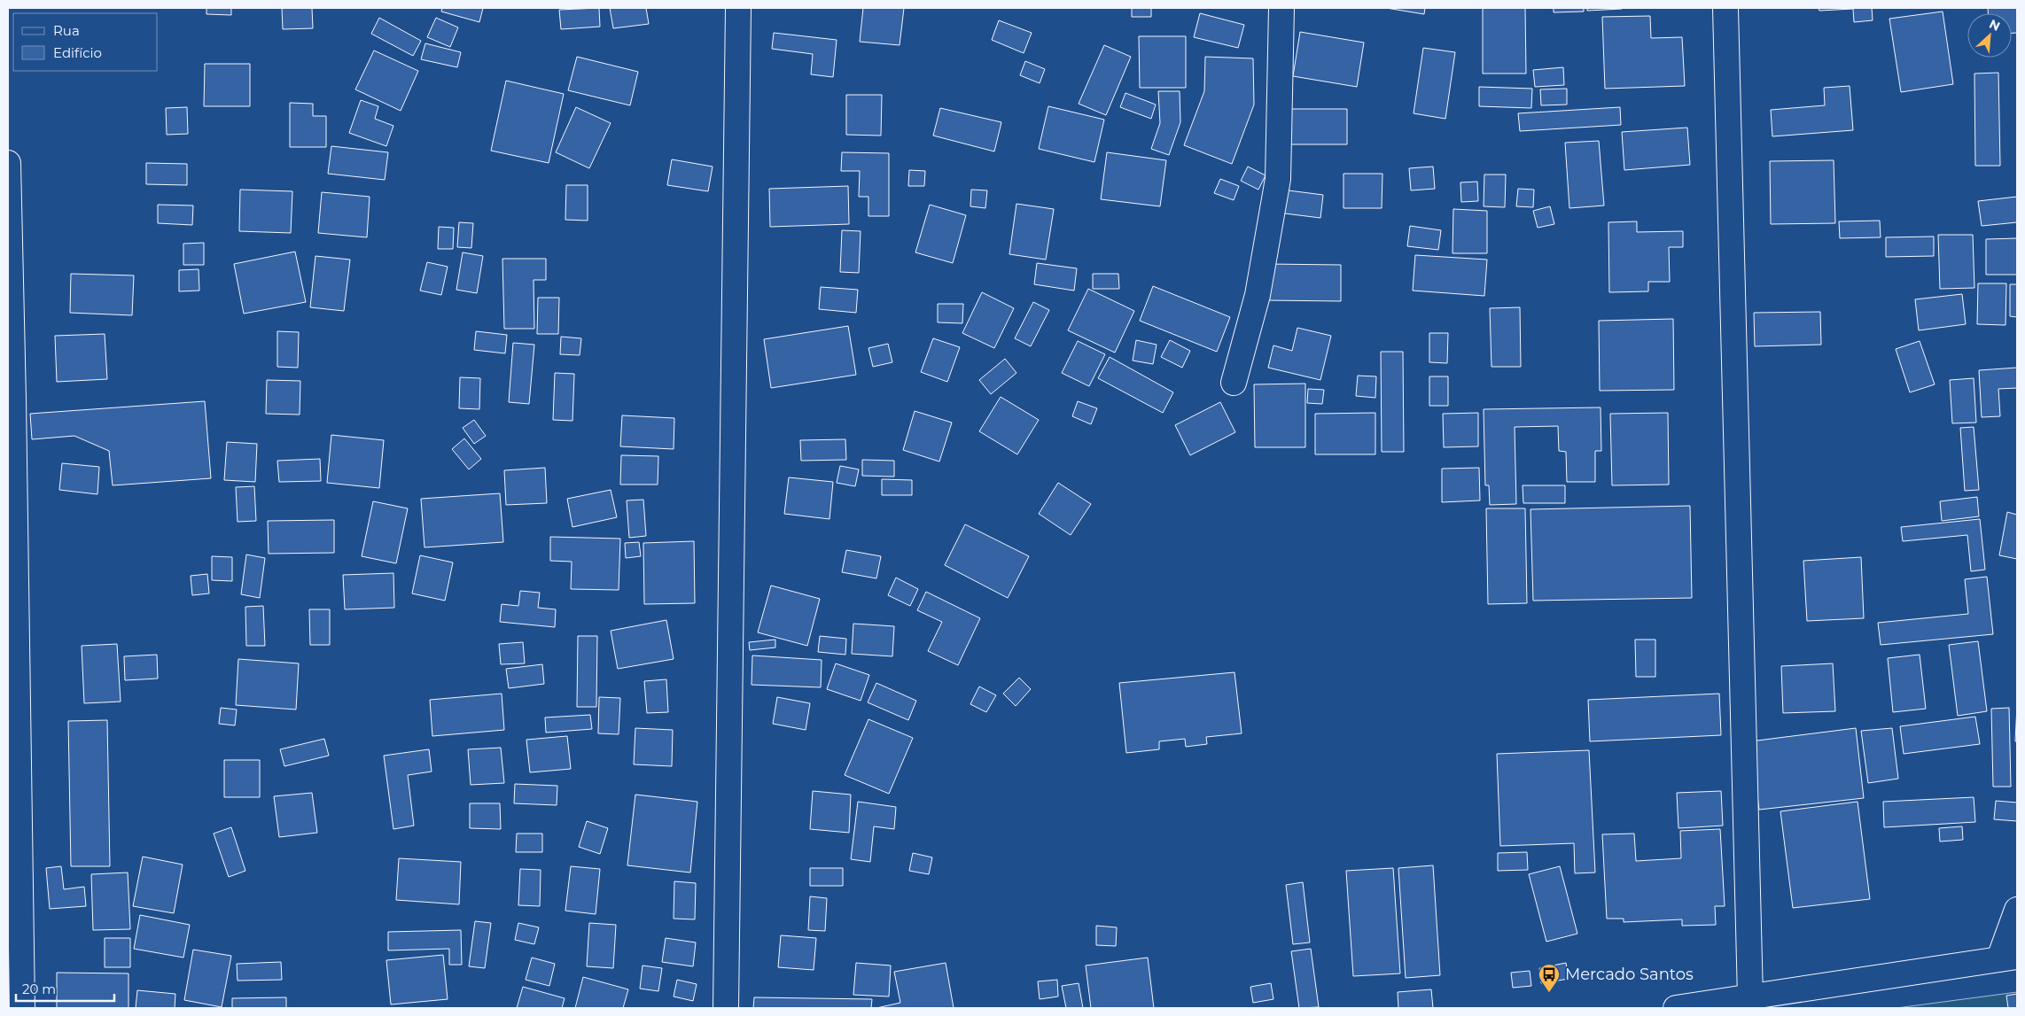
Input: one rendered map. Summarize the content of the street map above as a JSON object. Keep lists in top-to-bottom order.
{
  "places": {
    "bus stop": ["Mercado Santos"]
  },
  "legend": ["Rua", "Edifício"],
  "scale_bar": "20 m",
  "north": "top right"
}
